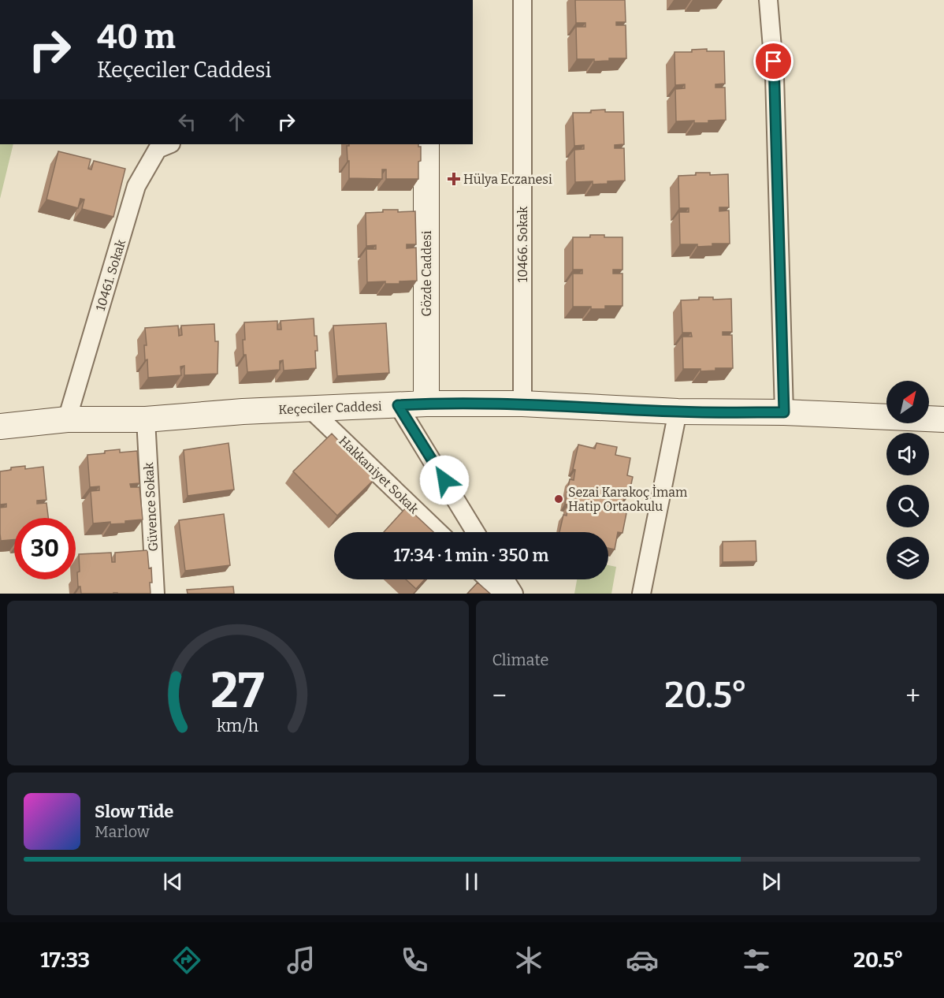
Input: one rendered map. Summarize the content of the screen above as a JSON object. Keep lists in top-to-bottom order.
{
  "streets": {
    "street": [
      "10466. Sokak",
      "Gözde Caddesi",
      "10461. Sokak",
      "Keçeciler Caddesi",
      "Hakkaniyet Sokak",
      "Güvence Sokak"
    ]
  },
  "crossings": [
    ["10466. Sokak", "Keçeciler Caddesi"],
    ["Gözde Caddesi", "Keçeciler Caddesi"],
    ["10461. Sokak", "Keçeciler Caddesi"],
    ["Keçeciler Caddesi", "Hakkaniyet Sokak"],
    ["Keçeciler Caddesi", "Güvence Sokak"]
  ],
  "places": {
    "health": ["Hülya Eczanesi"],
    "other": ["Sezai Karakoç İmam Hatip Ortaokulu"]
  },
  "north": "top right",
  "page": {
    "turn": ["40 m", "Keçeciler Caddesi"],
    "limit": "30",
    "trip": "17:34 · 1 min · 350 m",
    "tile": "Climate",
    "heat": ["−", "20.5°", "+"],
    "song": ["Slow Tide", "Marlow"],
    "tabs": ["17:33", "20.5°"],
    "gauge": ["27", "km/h"]
  }
}
